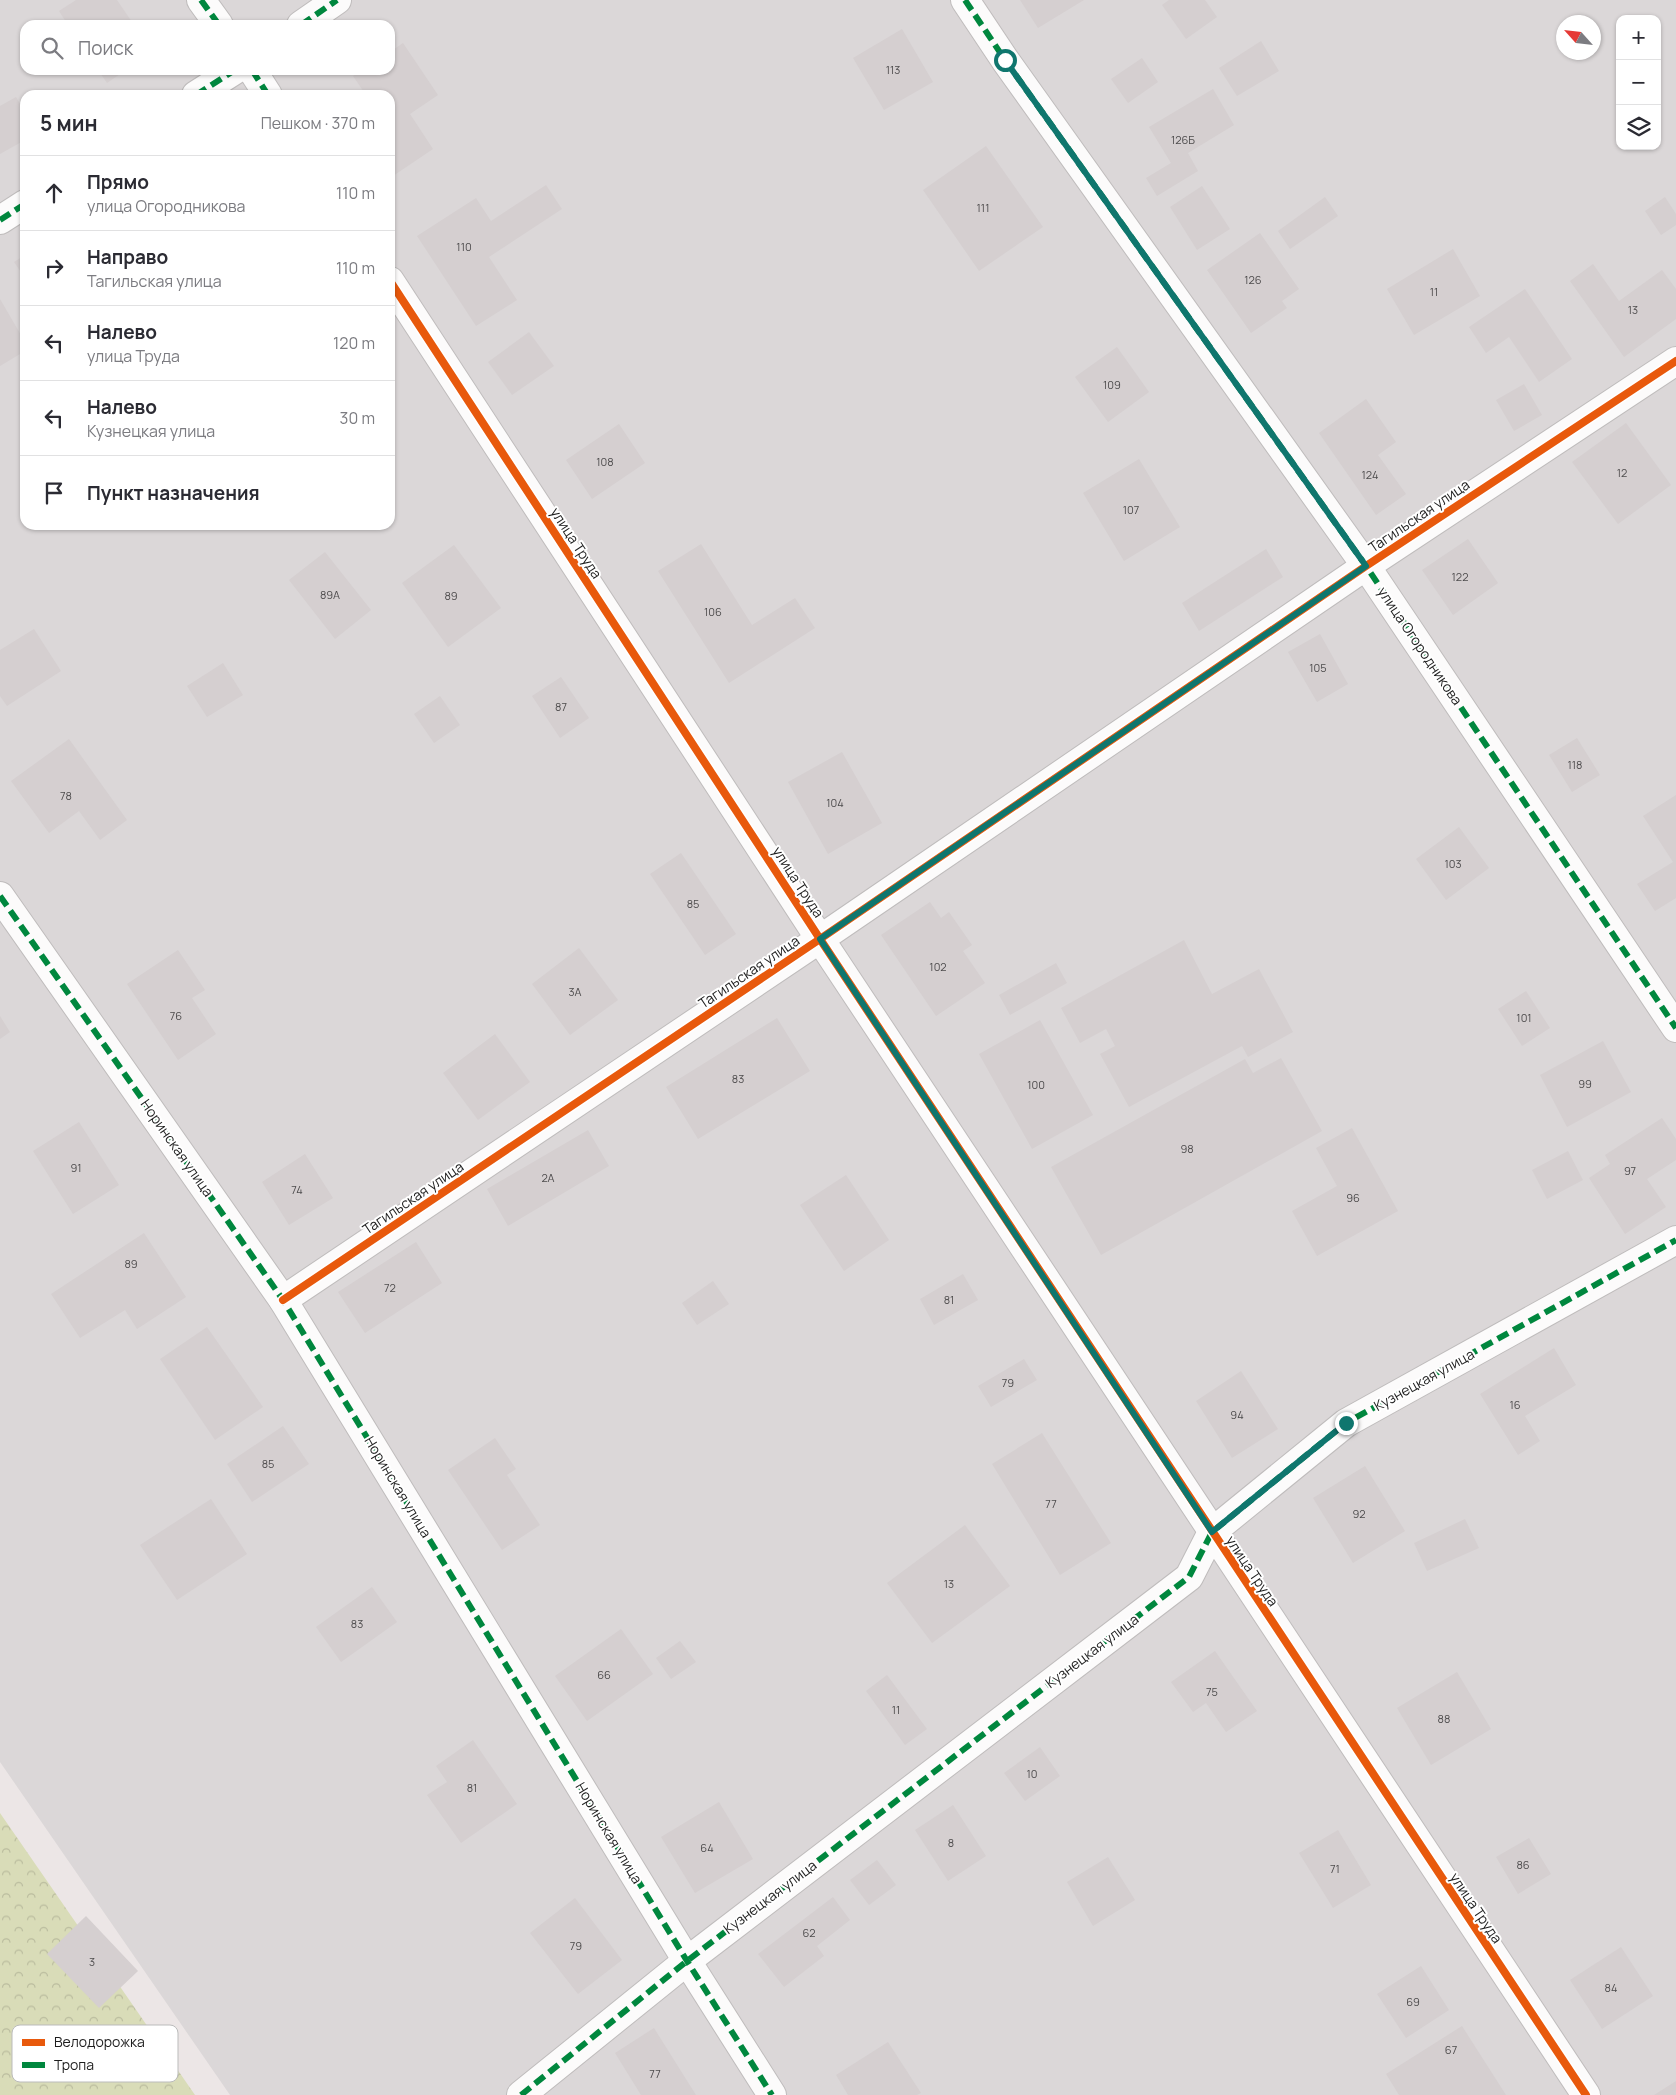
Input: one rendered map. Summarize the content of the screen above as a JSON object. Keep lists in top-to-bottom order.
{
  "streets": {
    "street": [
      "Тагильская улица",
      "улица Труда",
      "улица Огородникова",
      "Норинская улица",
      "Кузнецкая улица"
    ]
  },
  "crossings": [
    ["Тагильская улица", "улица Труда"],
    ["Тагильская улица", "улица Огородникова"],
    ["Тагильская улица", "Норинская улица"],
    ["улица Труда", "Кузнецкая улица"],
    ["Норинская улица", "Кузнецкая улица"]
  ],
  "house_numbers": [
    "113",
    "126Б",
    "111",
    "110",
    "126",
    "11",
    "13",
    "109",
    "108",
    "12",
    "124",
    "107",
    "122",
    "89А",
    "89",
    "106",
    "105",
    "87",
    "118",
    "78",
    "104",
    "103",
    "85",
    "102",
    "3А",
    "76",
    "101",
    "83",
    "99",
    "100",
    "98",
    "91",
    "97",
    "2А",
    "74",
    "96",
    "89",
    "72",
    "81",
    "79",
    "16",
    "94",
    "85",
    "77",
    "92",
    "13",
    "83",
    "66",
    "75",
    "11",
    "88",
    "10",
    "81",
    "8",
    "64",
    "86",
    "71",
    "62",
    "79",
    "3",
    "84",
    "69",
    "67",
    "77"
  ],
  "legend": ["Велодорожка", "Тропа"],
  "north": "top left",
  "page": {
    "map_buttons": ["+", "−"],
    "search": "Поиск",
    "heading": ["5 мин", "Пешком · 370 m"],
    "list": [
      ["Прямо", "улица Огородникова", "110 m"],
      ["Направо", "Тагильская улица", "110 m"],
      ["Налево", "улица Труда", "120 m"],
      ["Налево", "Кузнецкая улица", "30 m"],
      "Пункт назначения"
    ]
  }
}
